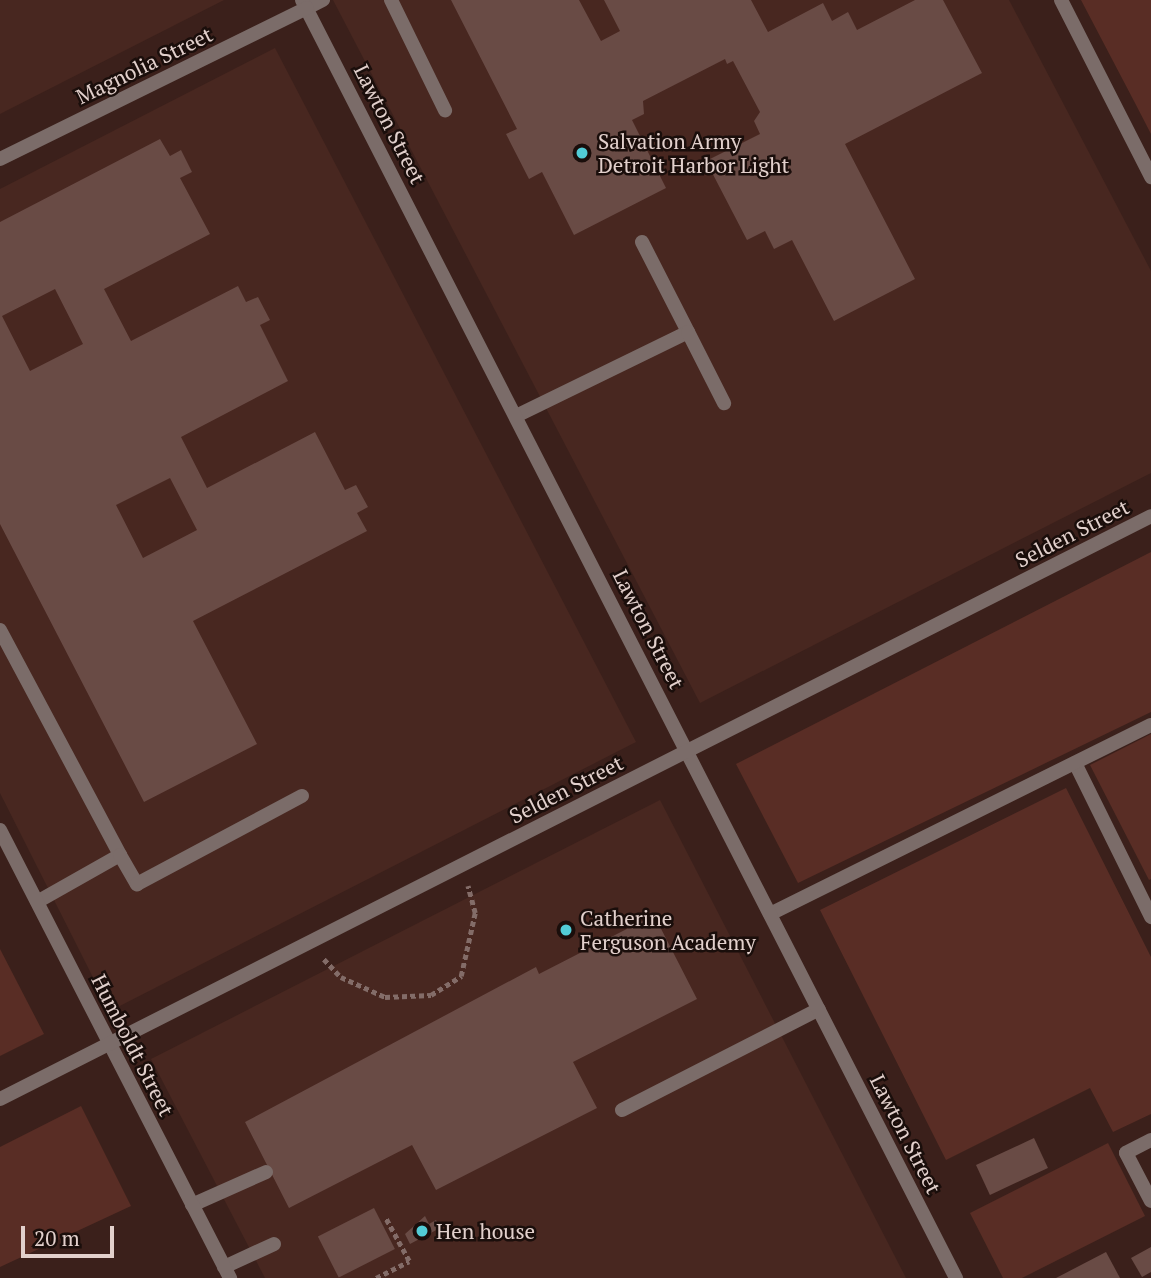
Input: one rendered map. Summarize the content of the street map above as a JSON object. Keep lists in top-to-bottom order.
{
  "streets": {
    "street": [
      "Magnolia Street",
      "Lawton Street",
      "Selden Street",
      "Humboldt Street"
    ]
  },
  "crossings": [
    ["Magnolia Street", "Lawton Street"],
    ["Lawton Street", "Selden Street"],
    ["Selden Street", "Humboldt Street"]
  ],
  "places": ["Salvation Army Detroit Harbor Light", "Catherine Ferguson Academy", "Hen house"],
  "scale_bar": "20 m"
}
